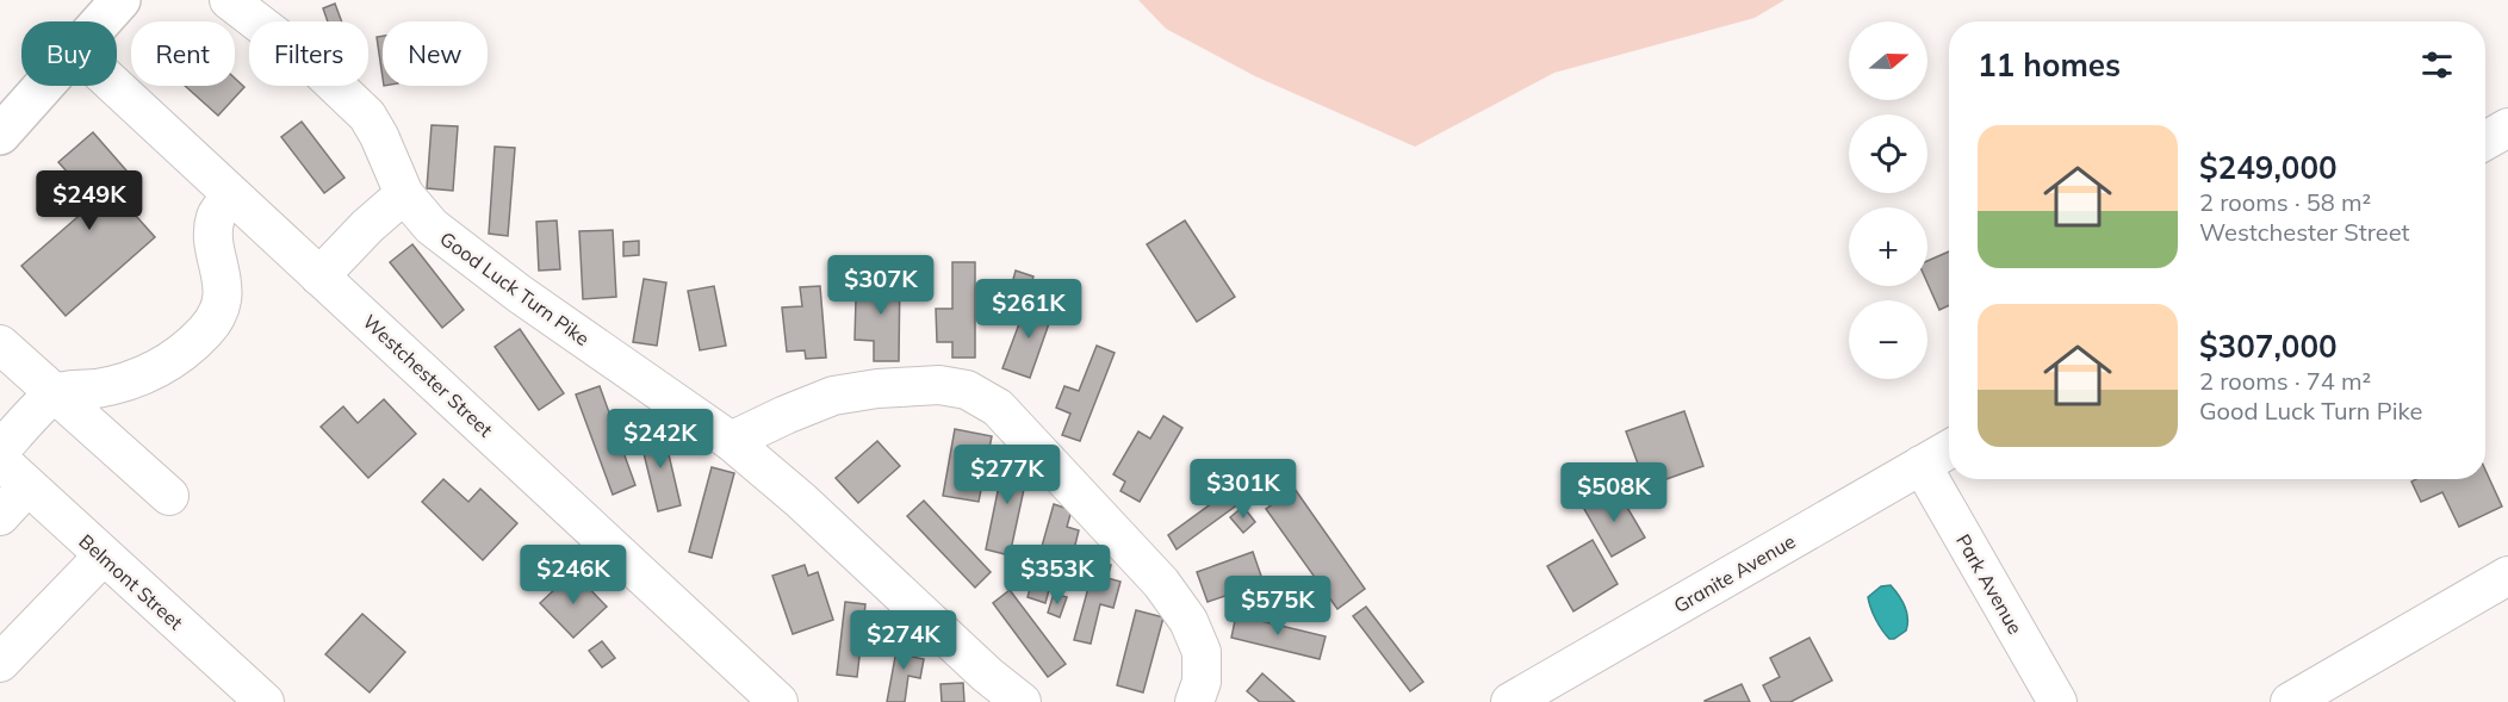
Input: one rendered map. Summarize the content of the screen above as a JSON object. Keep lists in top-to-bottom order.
{
  "streets": {
    "street": [
      "Good Luck Turn Pike",
      "Westchester Street",
      "Granite Avenue",
      "Belmont Street",
      "Park Avenue"
    ]
  },
  "crossings": [
    ["Granite Avenue", "Park Avenue"]
  ],
  "north": "right",
  "page": {
    "map_buttons": ["+", "−"],
    "chip": [
      "Buy",
      "Rent",
      "Filters",
      "New"
    ],
    "heading": "11 homes",
    "list": [
      {
        "name": "$249,000",
        "note": "2 rooms · 58 m² · Westchester Street"
      },
      {
        "name": "$307,000",
        "note": "2 rooms · 74 m² · Good Luck Turn Pike"
      }
    ],
    "price": [
      "$249K",
      "$307K",
      "$261K",
      "$242K",
      "$277K",
      "$301K",
      "$508K",
      "$246K",
      "$353K",
      "$575K",
      "$274K"
    ]
  }
}
